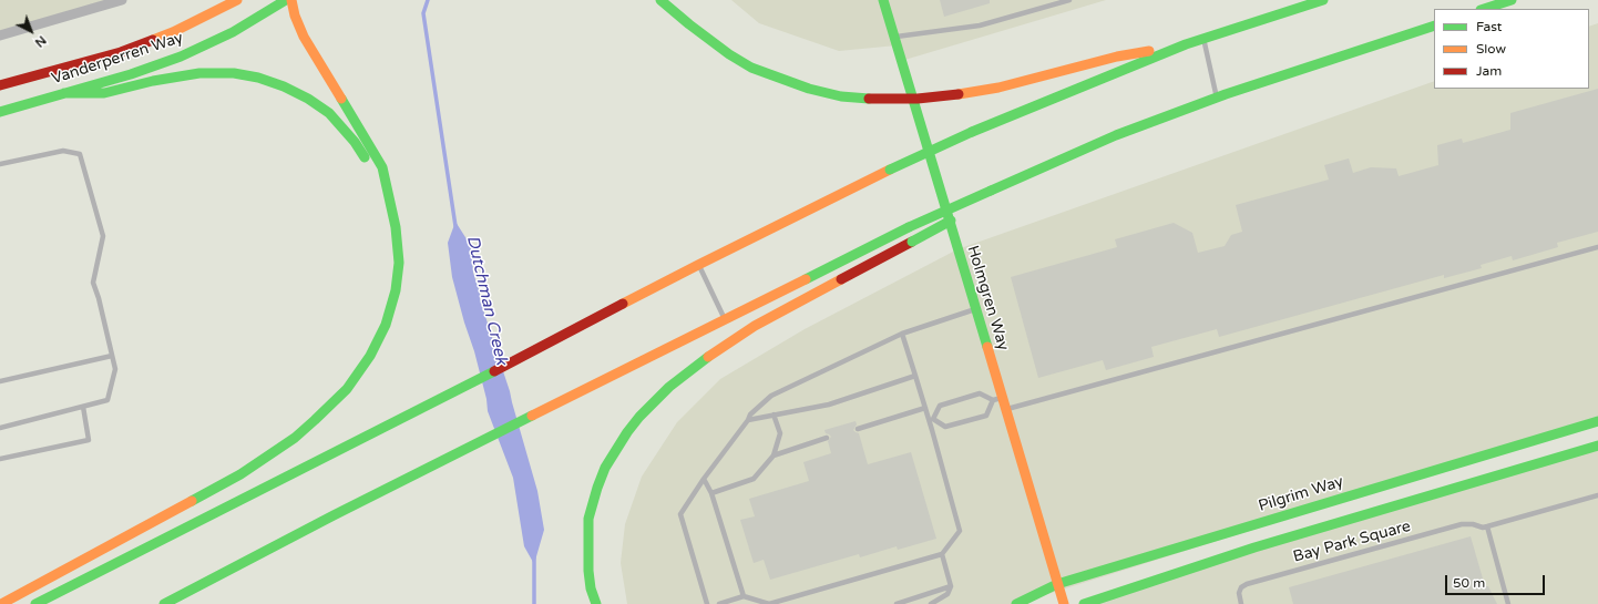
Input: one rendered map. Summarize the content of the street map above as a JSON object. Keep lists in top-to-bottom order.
{
  "streets": {
    "main road": ["Vanderperren Way", "Holmgren Way", "Pilgrim Way"],
    "lane": ["Bay Park Square"]
  },
  "crossings": [
    ["Holmgren Way", "Pilgrim Way"]
  ],
  "water": ["Dutchman Creek"],
  "legend": ["Fast", "Slow", "Jam"],
  "scale_bar": "50 m",
  "north": "bottom right"
}
